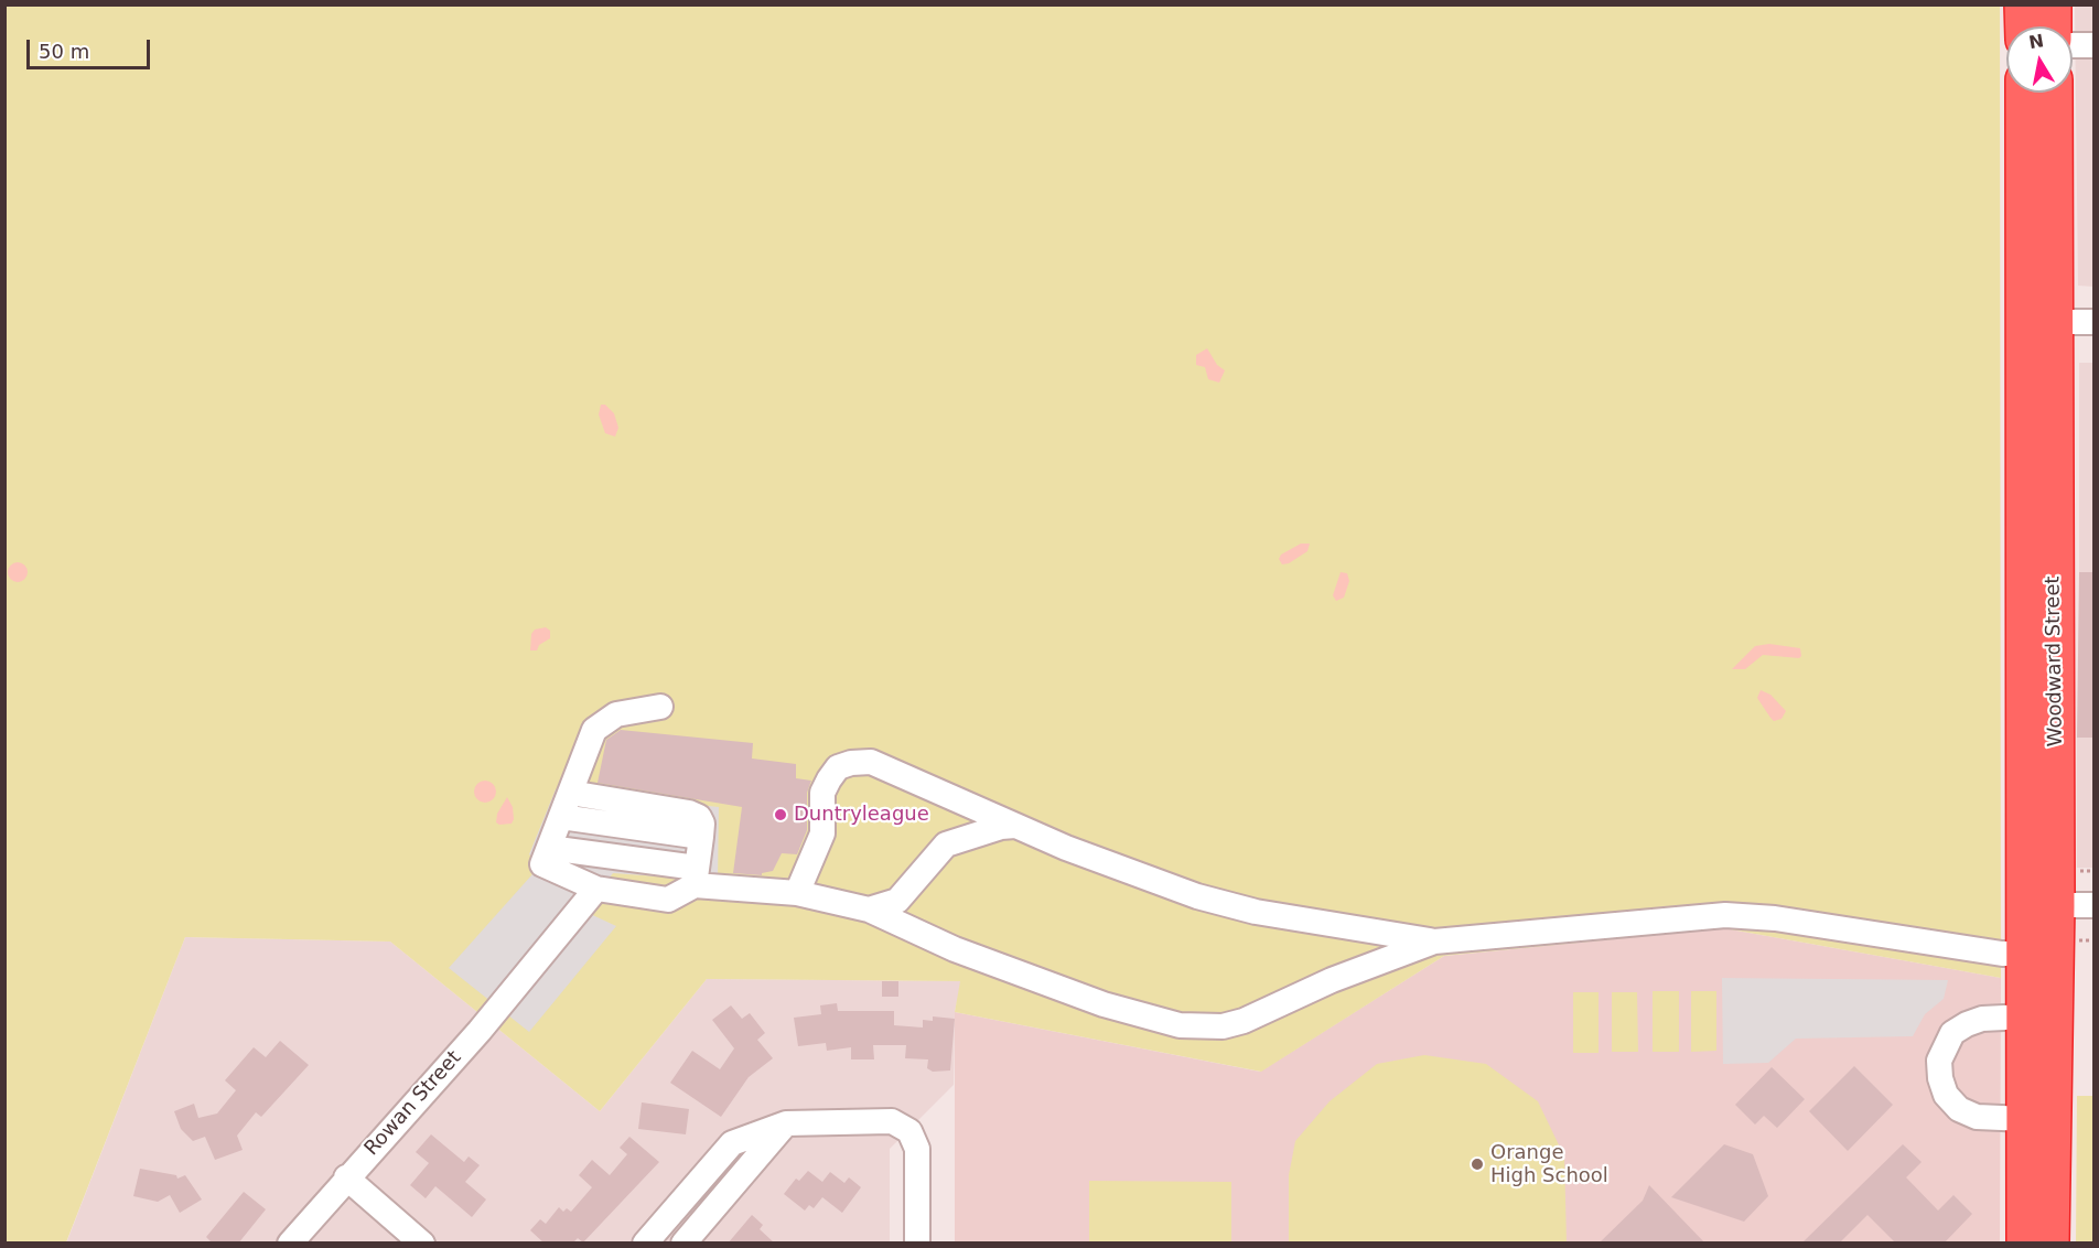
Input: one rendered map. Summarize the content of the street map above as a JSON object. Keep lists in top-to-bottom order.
{
  "streets": {
    "highway": ["Woodward Street"],
    "street": ["Rowan Street"]
  },
  "places": ["Duntryleague", "Orange High School"],
  "scale_bar": "50 m",
  "north": "top"
}
